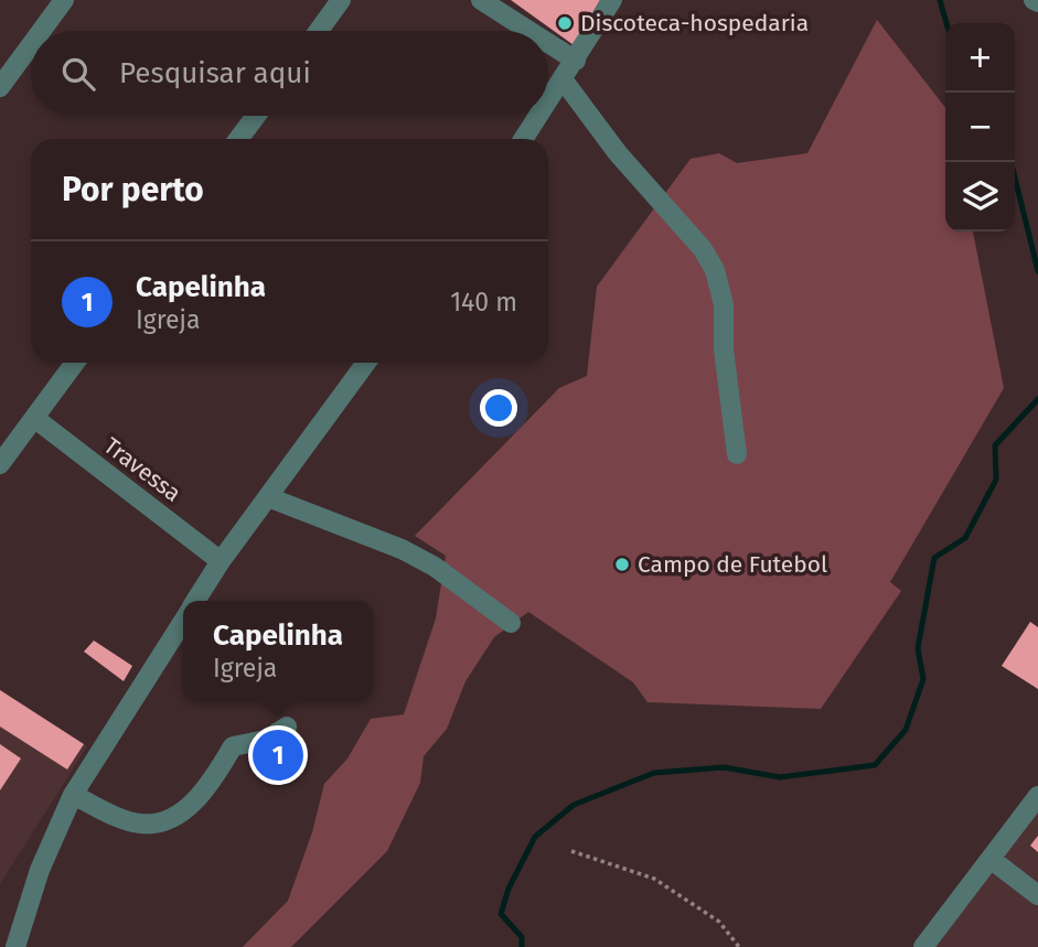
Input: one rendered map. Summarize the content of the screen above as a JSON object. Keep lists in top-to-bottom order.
{
  "streets": {
    "street": ["Travessa"]
  },
  "places": ["Discoteca-hospedaria", "Campo de Futebol"],
  "page": {
    "map_buttons": ["+", "−"],
    "search": "Pesquisar aqui",
    "heading": "Por perto",
    "list": [
      {
        "mark": "1",
        "name": "Capelinha",
        "note": "Igreja",
        "value": "140 m"
      }
    ],
    "popup": ["Capelinha", "Igreja"],
    "pins": "1"
  }
}
